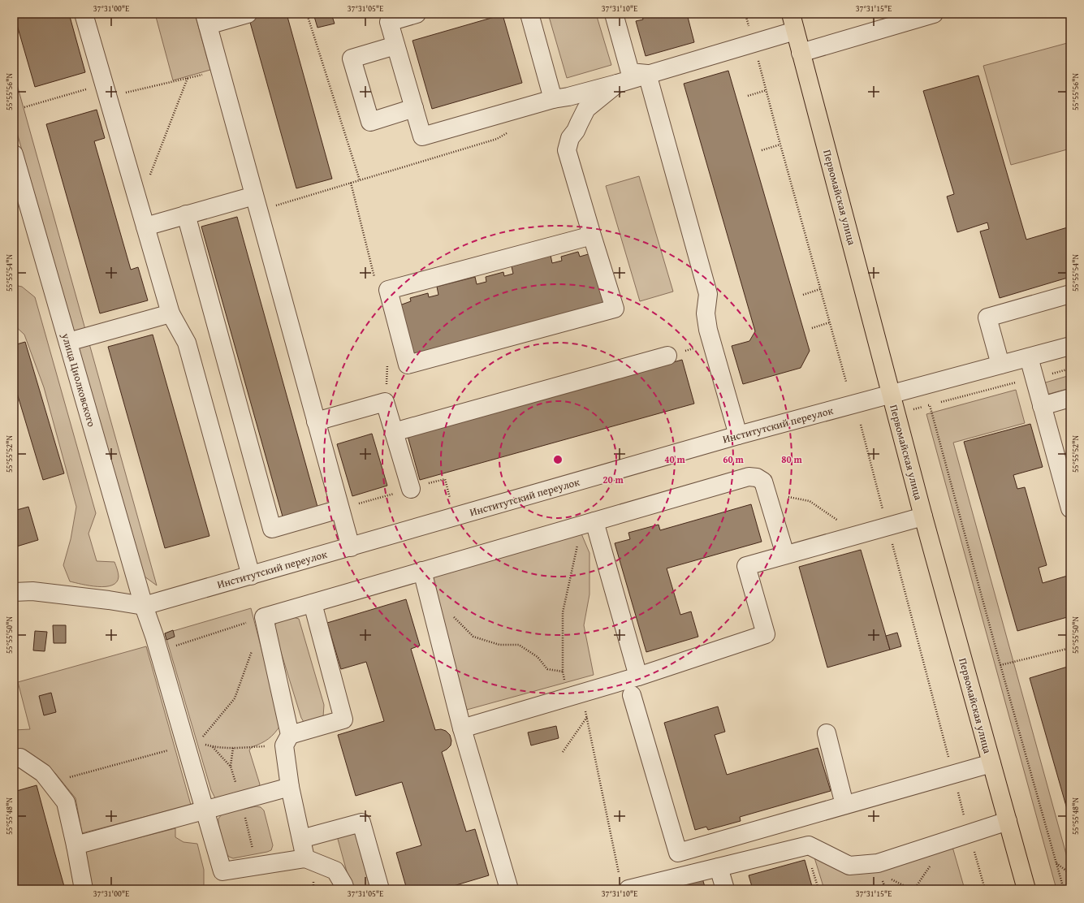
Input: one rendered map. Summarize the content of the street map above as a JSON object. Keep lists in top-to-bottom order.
{
  "streets": {
    "main road": ["Первомайская улица"],
    "street": ["улица Циолковского", "Институтский переулок"]
  },
  "crossings": [
    ["Первомайская улица", "Институтский переулок"],
    ["улица Циолковского", "Институтский переулок"]
  ],
  "coordinates": [
    "37°31'00\"E",
    "37°31'05\"E",
    "37°31'10\"E",
    "37°31'15\"E",
    "55°55'56\"N",
    "55°55'54\"N",
    "55°55'52\"N",
    "55°55'50\"N",
    "55°55'48\"N"
  ],
  "rings": [
    "40 m",
    "60 m",
    "80 m",
    "20 m"
  ]
}
